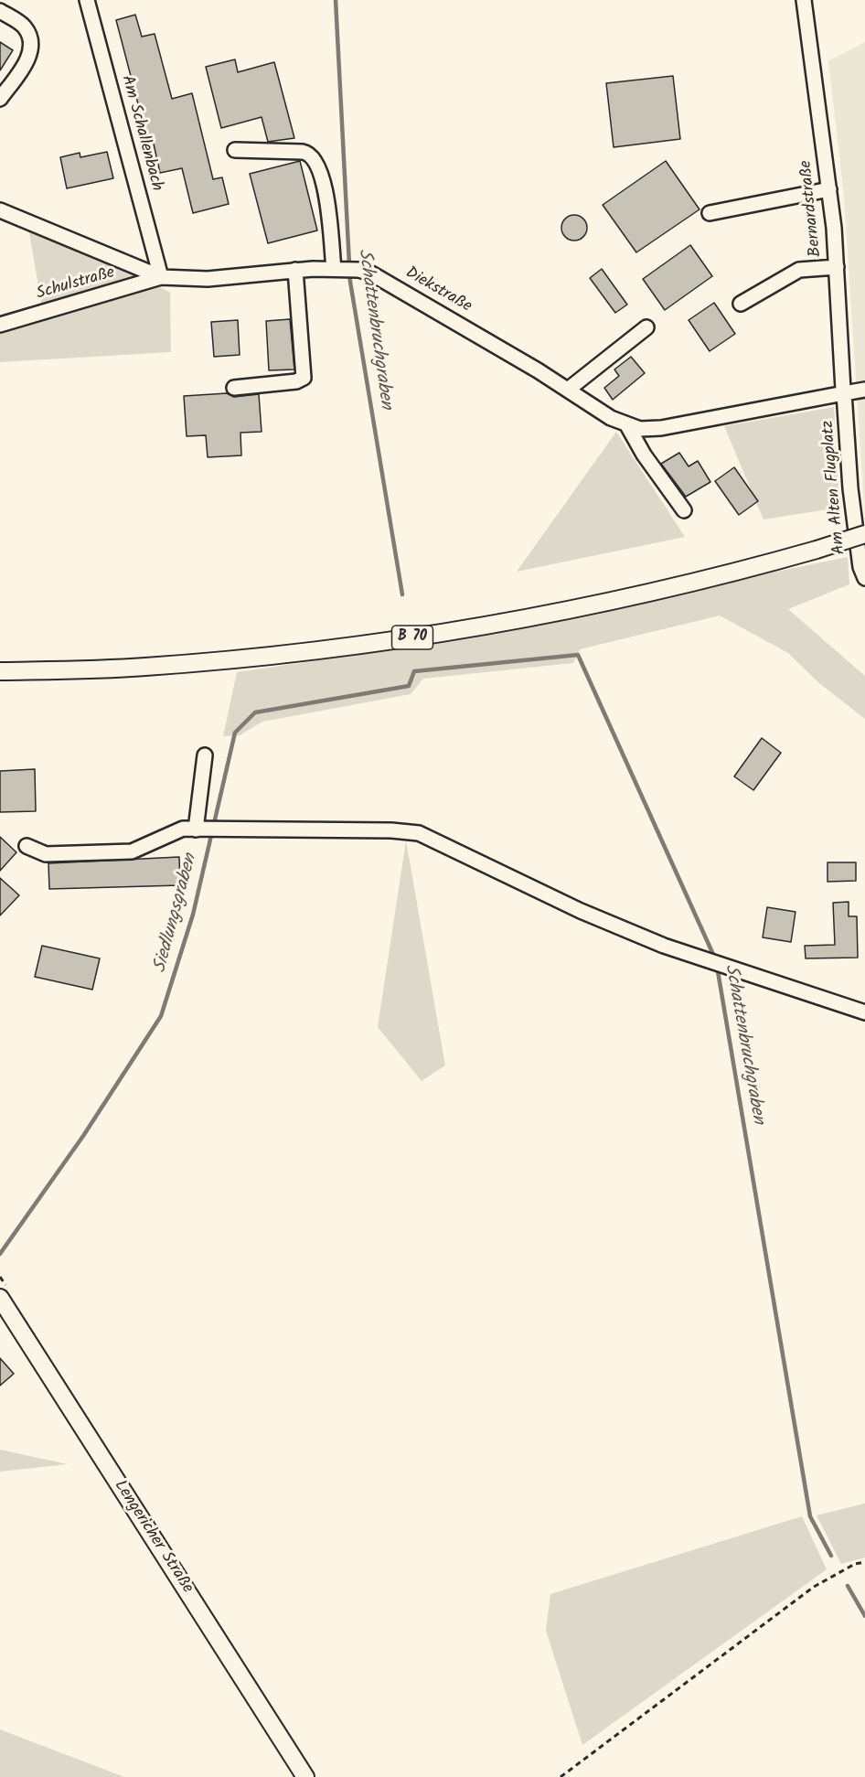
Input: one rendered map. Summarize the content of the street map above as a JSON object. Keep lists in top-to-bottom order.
{
  "streets": {
    "main road": ["B 70", "Lengericher Straße"],
    "street": [
      "Am Schallenbach",
      "Bernardstraße",
      "Schulstraße",
      "Diekstraße",
      "Am Alten Flugplatz"
    ]
  },
  "crossings": [
    ["Am Schallenbach", "Schulstraße"],
    ["Am Schallenbach", "Diekstraße"],
    ["Bernardstraße", "Diekstraße"],
    ["Bernardstraße", "Am Alten Flugplatz"],
    ["Schulstraße", "Diekstraße"],
    ["Diekstraße", "Am Alten Flugplatz"]
  ],
  "water": ["Schattenbruchgraben", "Siedlungsgraben"]
}
